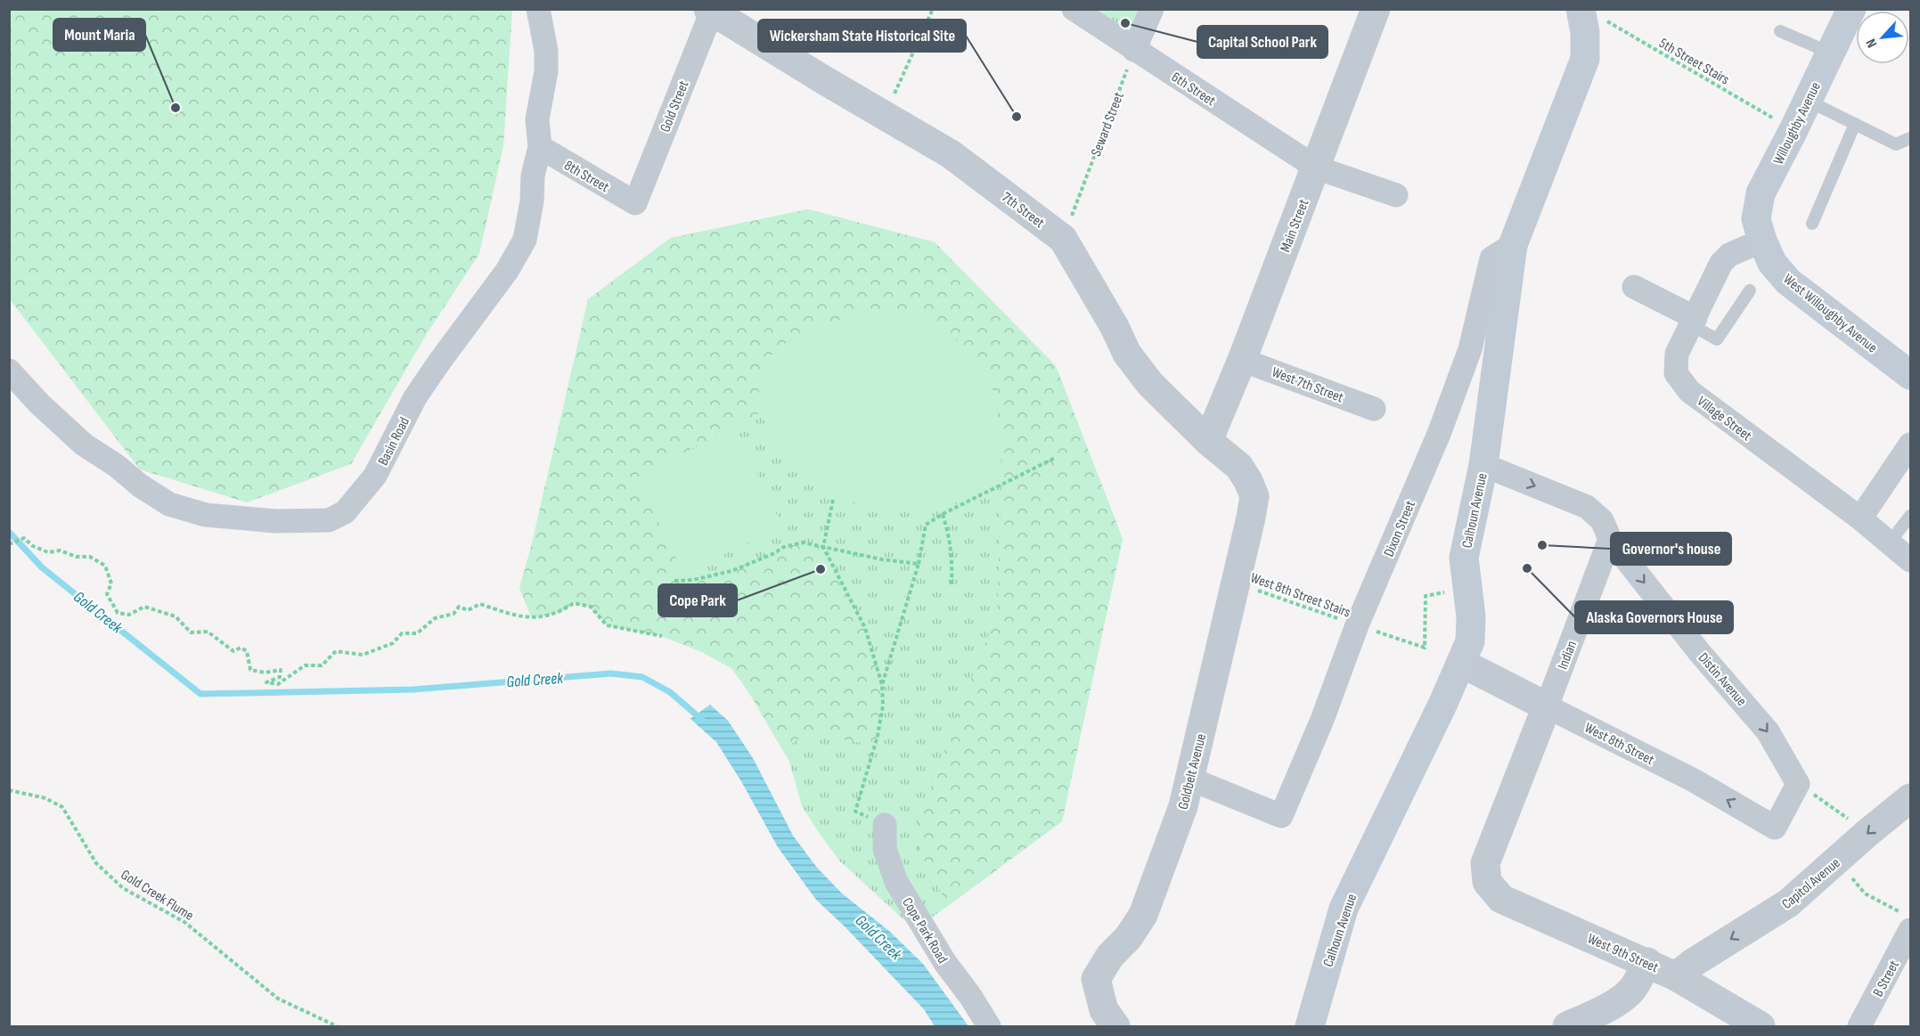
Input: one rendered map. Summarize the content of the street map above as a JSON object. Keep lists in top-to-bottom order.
{
  "streets": {
    "main road": ["Willoughby Avenue", "West Willoughby Avenue", "Calhoun Avenue"],
    "street": [
      "6th Street",
      "Gold Street",
      "8th Street",
      "7th Street",
      "Main Street",
      "West 7th Street",
      "Village Street",
      "Basin Road",
      "Dixon Street",
      "Indian",
      "Distin Avenue",
      "West 8th Street",
      "Goldbelt Avenue",
      "Capitol Avenue",
      "Cope Park Road",
      "West 9th Street",
      "B Street"
    ],
    "path": [
      "5th Street Stairs",
      "Seward Street",
      "West 8th Street Stairs",
      "Gold Creek Flume"
    ]
  },
  "crossings": [
    ["5th Street Stairs", "Willoughby Avenue"],
    ["5th Street Stairs", "Calhoun Avenue"],
    ["6th Street", "Seward Street"],
    ["6th Street", "Main Street"],
    ["Gold Street", "8th Street"],
    ["Gold Street", "7th Street"],
    ["Willoughby Avenue", "West Willoughby Avenue"],
    ["Willoughby Avenue", "Village Street"],
    ["Seward Street", "7th Street"],
    ["8th Street", "Basin Road"],
    ["7th Street", "Main Street"],
    ["7th Street", "Goldbelt Avenue"],
    ["Main Street", "West 7th Street"],
    ["West Willoughby Avenue", "Village Street"],
    ["Calhoun Avenue", "Dixon Street"],
    ["Calhoun Avenue", "West 8th Street Stairs"],
    ["Calhoun Avenue", "West 8th Street"],
    ["Dixon Street", "West 8th Street Stairs"],
    ["Dixon Street", "Goldbelt Avenue"],
    ["West 8th Street Stairs", "Goldbelt Avenue"],
    ["Indian", "Distin Avenue"],
    ["Indian", "West 8th Street"],
    ["Indian", "West 9th Street"],
    ["Distin Avenue", "West 8th Street"],
    ["Capitol Avenue", "West 9th Street"]
  ],
  "one_way": ["Distin Avenue", "West 8th Street", "Capitol Avenue"],
  "water": ["Gold Creek"],
  "places": [
    "Capital School Park",
    "Mount Maria",
    "Wickersham State Historical Site",
    "Governor's house",
    "Alaska Governors House",
    "Cope Park"
  ],
  "north": "bottom left"
}
